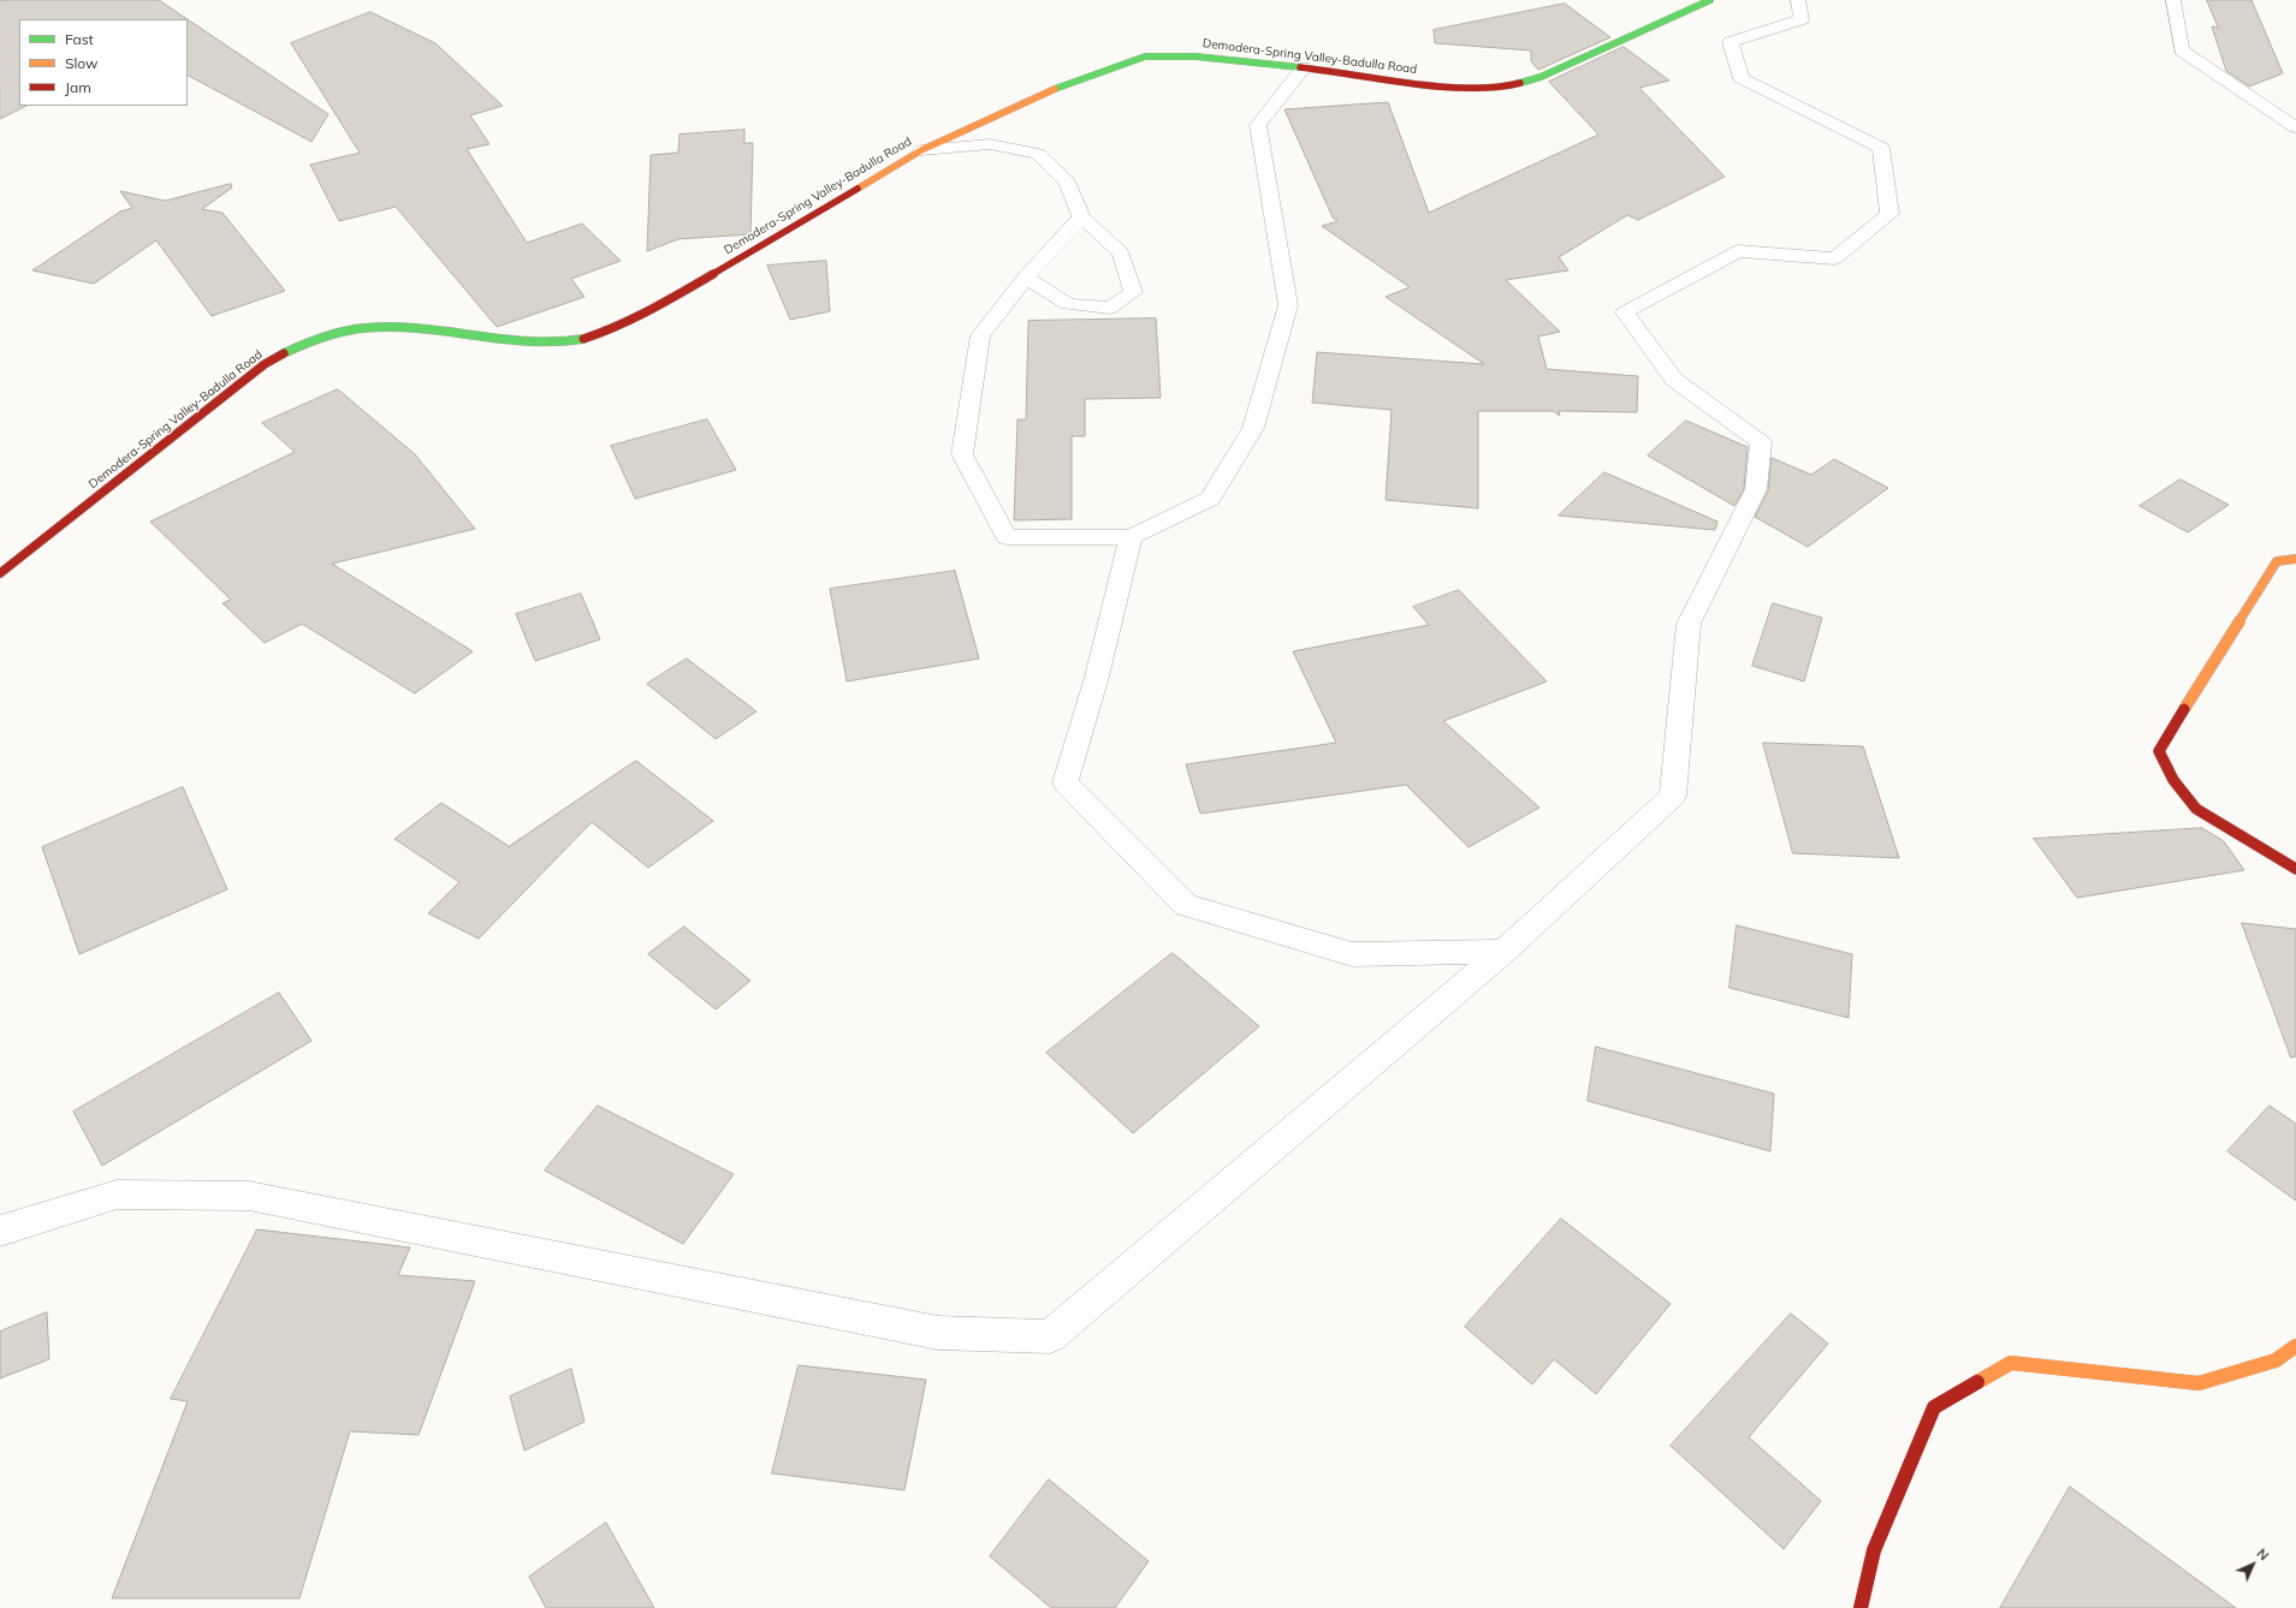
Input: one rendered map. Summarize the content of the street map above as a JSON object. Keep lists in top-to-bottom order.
{
  "streets": {
    "main road": ["Demodera-Spring Valley-Badulla Road"]
  },
  "legend": ["Fast", "Slow", "Jam"],
  "north": "top right"
}
